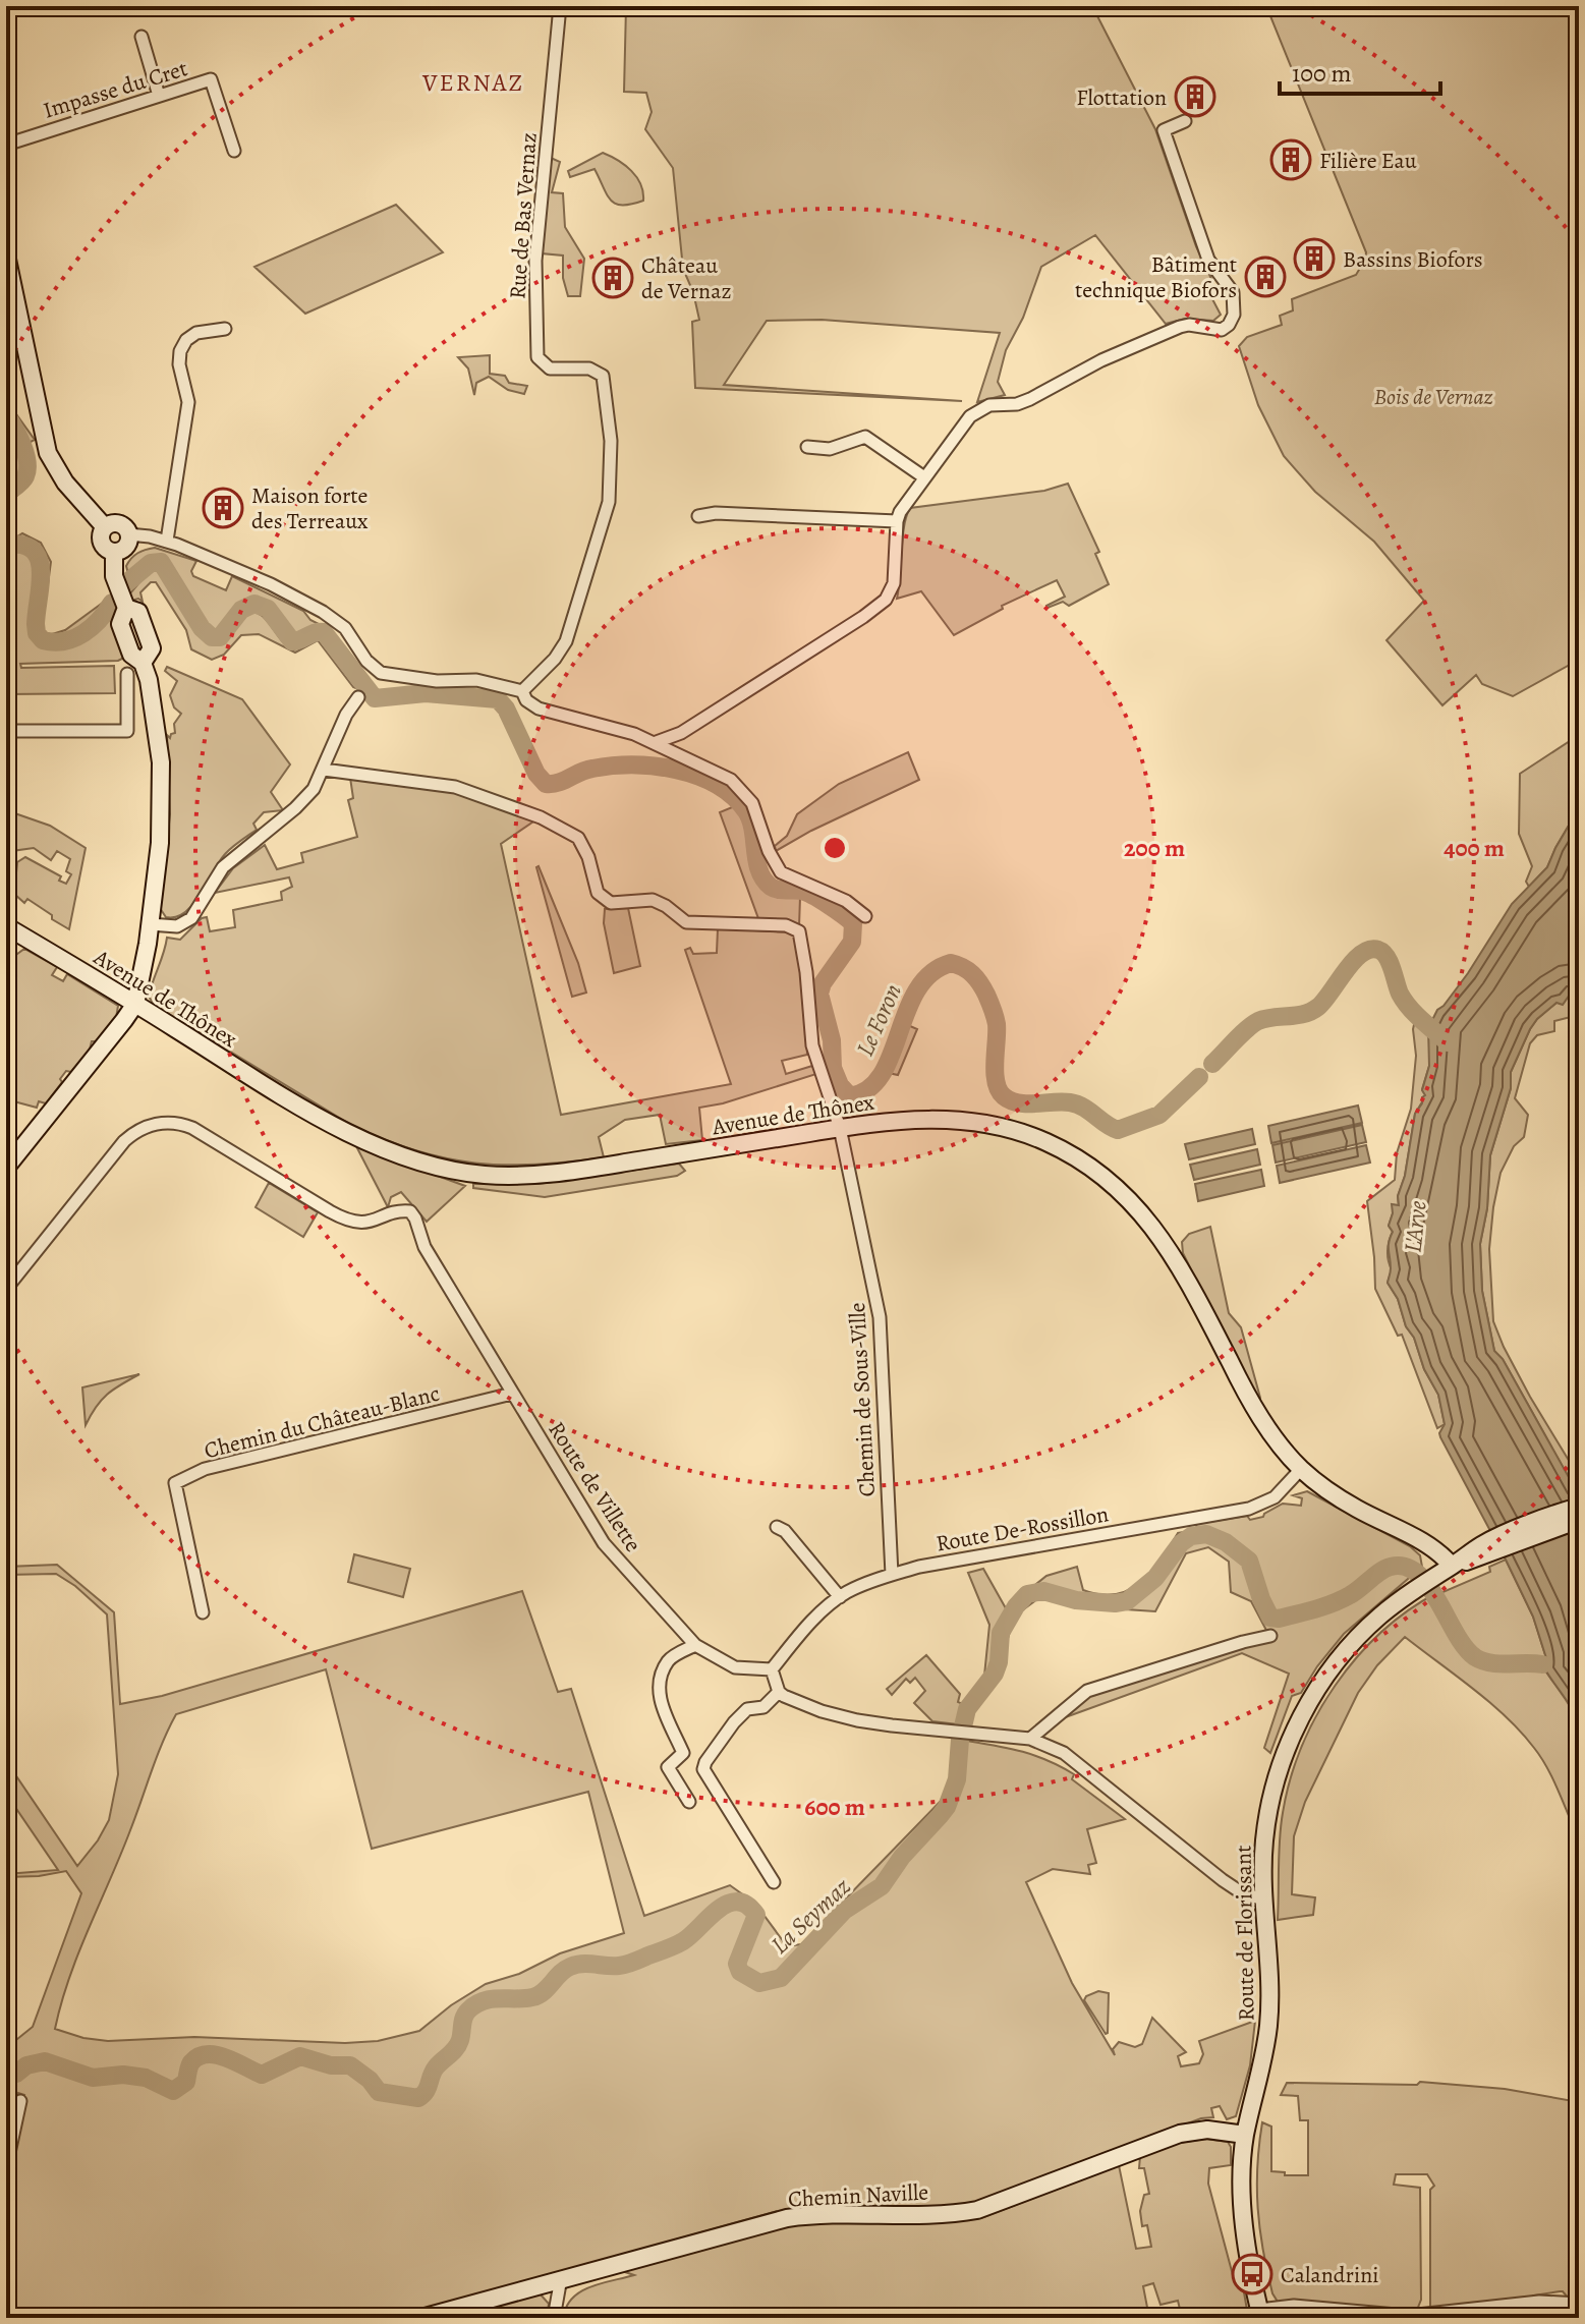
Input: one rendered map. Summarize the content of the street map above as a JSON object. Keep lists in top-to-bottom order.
{
  "streets": {
    "main road": ["Avenue de Thônex", "Route de Florissant", "Chemin Naville"],
    "street": [
      "Impasse du Cret",
      "Rue de Bas Vernaz",
      "Chemin de Sous-Ville",
      "Chemin du Château-Blanc",
      "Route de Villette",
      "Route De-Rossillon"
    ]
  },
  "crossings": [
    ["Avenue de Thônex", "Chemin de Sous-Ville"],
    ["Avenue de Thônex", "Route De-Rossillon"],
    ["Avenue de Thônex", "Route de Florissant"],
    ["Chemin de Sous-Ville", "Route De-Rossillon"],
    ["Chemin du Château-Blanc", "Route de Villette"],
    ["Route de Villette", "Route De-Rossillon"],
    ["Route de Florissant", "Chemin Naville"]
  ],
  "districts": ["VERNAZ"],
  "water": ["Le Foron", "L'Arve", "La Seymaz"],
  "parks": ["Bois de Vernaz"],
  "places": {
    "building": [
      "Flottation",
      "Filière Eau",
      "Bassins Biofors",
      "Bâtiment technique Biofors",
      "Château de Vernaz",
      "Maison forte des Terreaux"
    ],
    "bus stop": ["Calandrini"]
  },
  "scale_bar": "100 m",
  "rings": ["200 m", "400 m", "600 m"]
}
